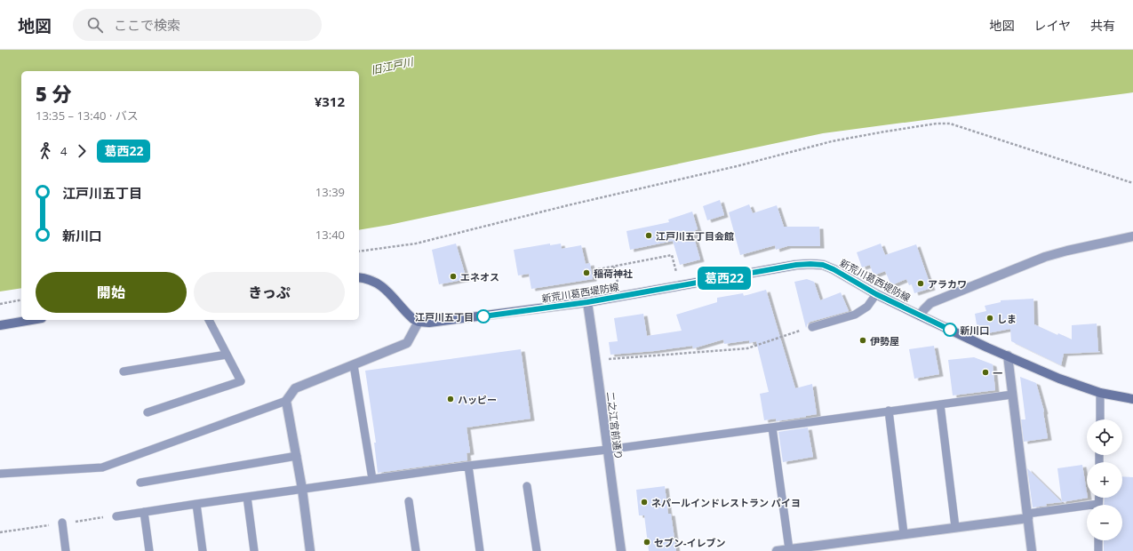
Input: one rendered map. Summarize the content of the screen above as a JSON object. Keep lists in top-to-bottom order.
{
  "streets": {
    "main road": ["新荒川葛西堤防線"],
    "street": ["二之江宮前通り"]
  },
  "crossings": [
    ["新荒川葛西堤防線", "二之江宮前通り"]
  ],
  "water": ["旧江戸川"],
  "places": [
    "江戸川五丁目会館",
    "稲荷神社",
    "エネオス",
    "アラカワ",
    "江戸川五丁目",
    "しま",
    "新川口",
    "伊勢屋",
    "一",
    "ハッピー",
    "ネパールインドレストラン パイヨ",
    "セブン-イレブン"
  ],
  "lines": ["bus line 葛西22"],
  "page": {
    "header": "地図",
    "search": "ここで検索",
    "nav": ["地図", "レイヤ", "共有"],
    "on_map": "葛西22",
    "heading": ["5 分", "13:35 – 13:40 · バス", "¥312"],
    "legs": ["4", "葛西22"],
    "list": [
      {
        "name": "江戸川五丁目",
        "value": "13:39"
      },
      {
        "name": "新川口",
        "value": "13:40"
      }
    ],
    "buttons": ["開始", "きっぷ"],
    "map_buttons": ["+", "−"]
  }
}
